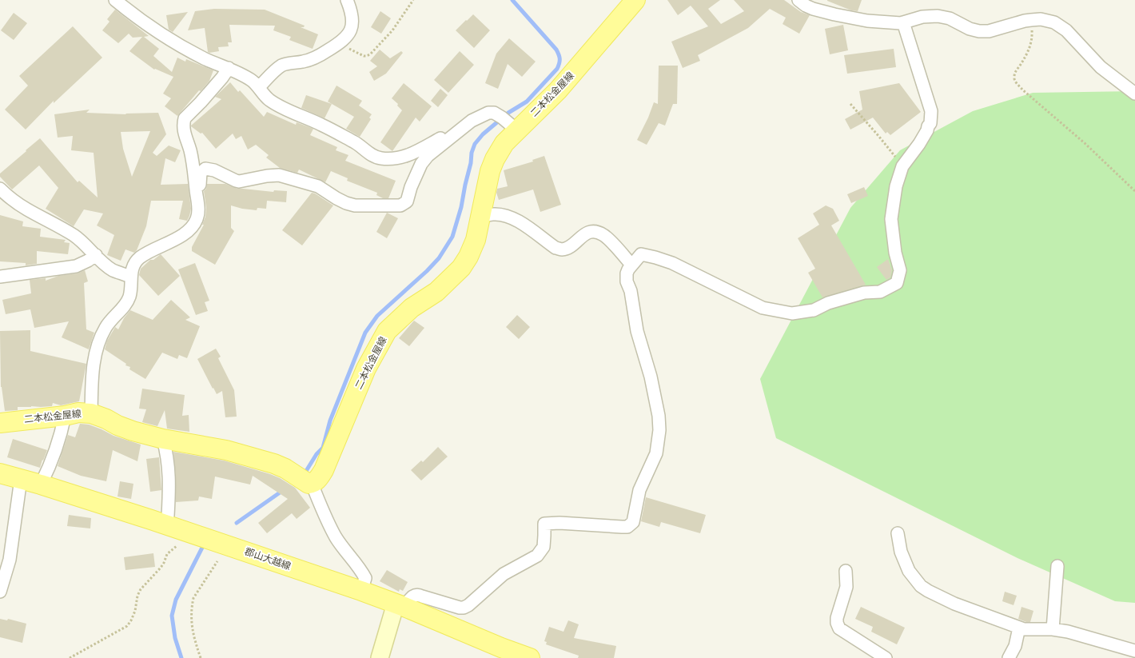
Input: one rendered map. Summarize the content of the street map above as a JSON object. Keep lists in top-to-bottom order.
{
  "streets": {
    "main road": ["二本松金屋線", "郡山大越線"]
  }
}
